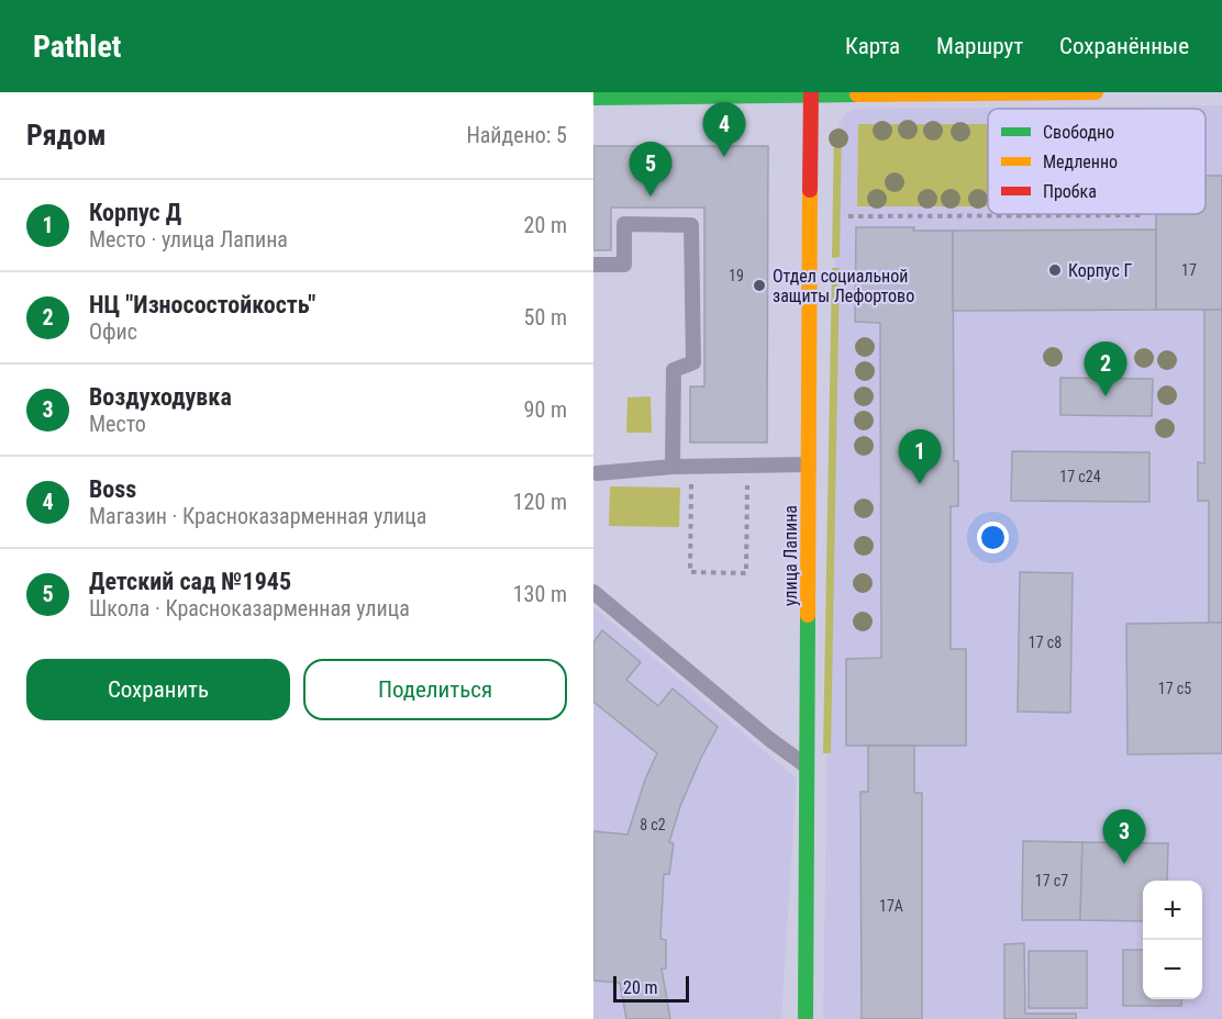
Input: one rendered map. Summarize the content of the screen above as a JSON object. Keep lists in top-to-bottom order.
{
  "streets": {
    "street": ["улица Лапина"]
  },
  "places": ["Корпус Г", "Отдел социальной защиты Лефортово"],
  "house_numbers": [
    "17",
    "19",
    "17 с24",
    "17 с8",
    "17 с5",
    "8 с2",
    "17 с7",
    "17А"
  ],
  "legend": ["Свободно", "Медленно", "Пробка"],
  "scale_bar": "20 m",
  "page": {
    "header": "Pathlet",
    "nav": ["Карта", "Маршрут", "Сохранённые"],
    "heading": ["Рядом", "Найдено: 5"],
    "pins": [
      "4",
      "5",
      "2",
      "1",
      "3"
    ],
    "list": [
      {
        "mark": "1",
        "name": "Корпус Д",
        "note": "Место · улица Лапина",
        "value": "20 m"
      },
      {
        "mark": "2",
        "name": "НЦ \"Износостойкость\"",
        "note": "Офис",
        "value": "50 m"
      },
      {
        "mark": "3",
        "name": "Воздуходувка",
        "note": "Место",
        "value": "90 m"
      },
      {
        "mark": "4",
        "name": "Boss",
        "note": "Магазин · Красноказарменная улица",
        "value": "120 m"
      },
      {
        "mark": "5",
        "name": "Детский сад №1945",
        "note": "Школа · Красноказарменная улица",
        "value": "130 m"
      }
    ],
    "buttons": ["Сохранить", "Поделиться"],
    "map_buttons": ["+", "−"],
    "scale": "20 m"
  }
}
